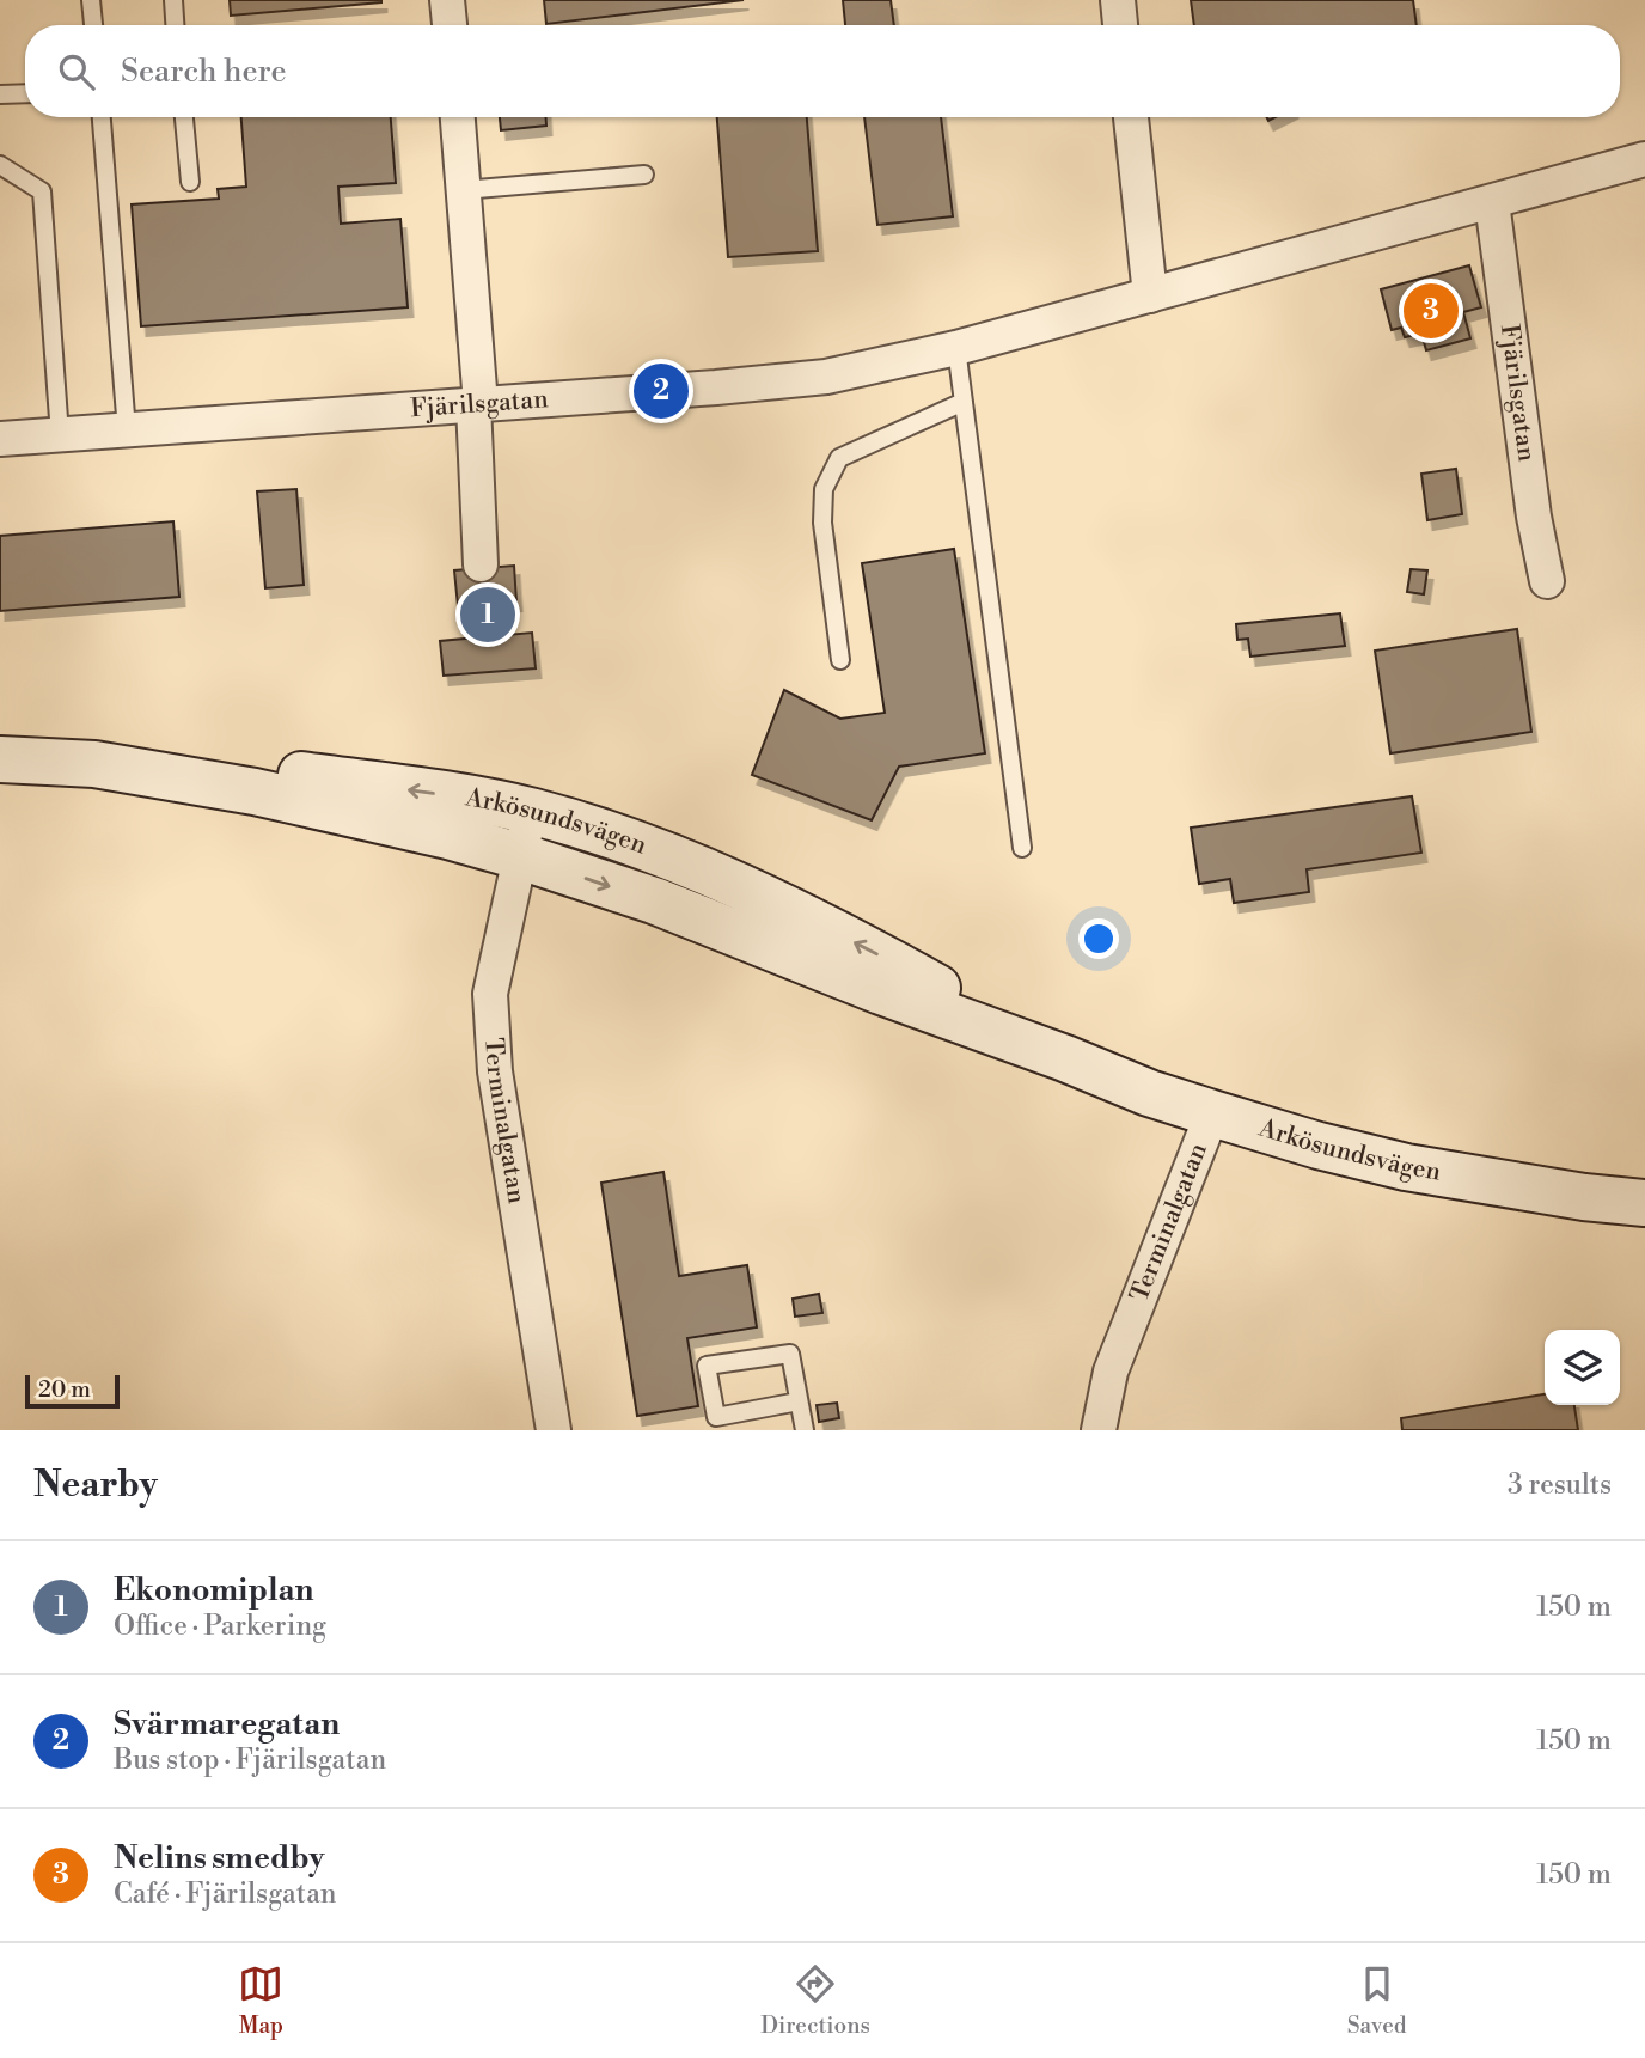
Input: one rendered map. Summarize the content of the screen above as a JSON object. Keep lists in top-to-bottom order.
{
  "streets": {
    "main road": ["Arkösundsvägen"],
    "street": ["Fjärilsgatan", "Terminalgatan"]
  },
  "crossings": [
    ["Arkösundsvägen", "Terminalgatan"]
  ],
  "scale_bar": "20 m",
  "page": {
    "search": "Search here",
    "pins": ["3", "2", "1"],
    "scale": "20 m",
    "heading": ["Nearby", "3 results"],
    "list": [
      {
        "mark": "1",
        "name": "Ekonomiplan",
        "note": "Office · Parkering",
        "value": "150 m"
      },
      {
        "mark": "2",
        "name": "Svärmaregatan",
        "note": "Bus stop · Fjärilsgatan",
        "value": "150 m"
      },
      {
        "mark": "3",
        "name": "Nelins smedby",
        "note": "Café · Fjärilsgatan",
        "value": "150 m"
      }
    ],
    "nav": ["Map", "Directions", "Saved"]
  }
}
